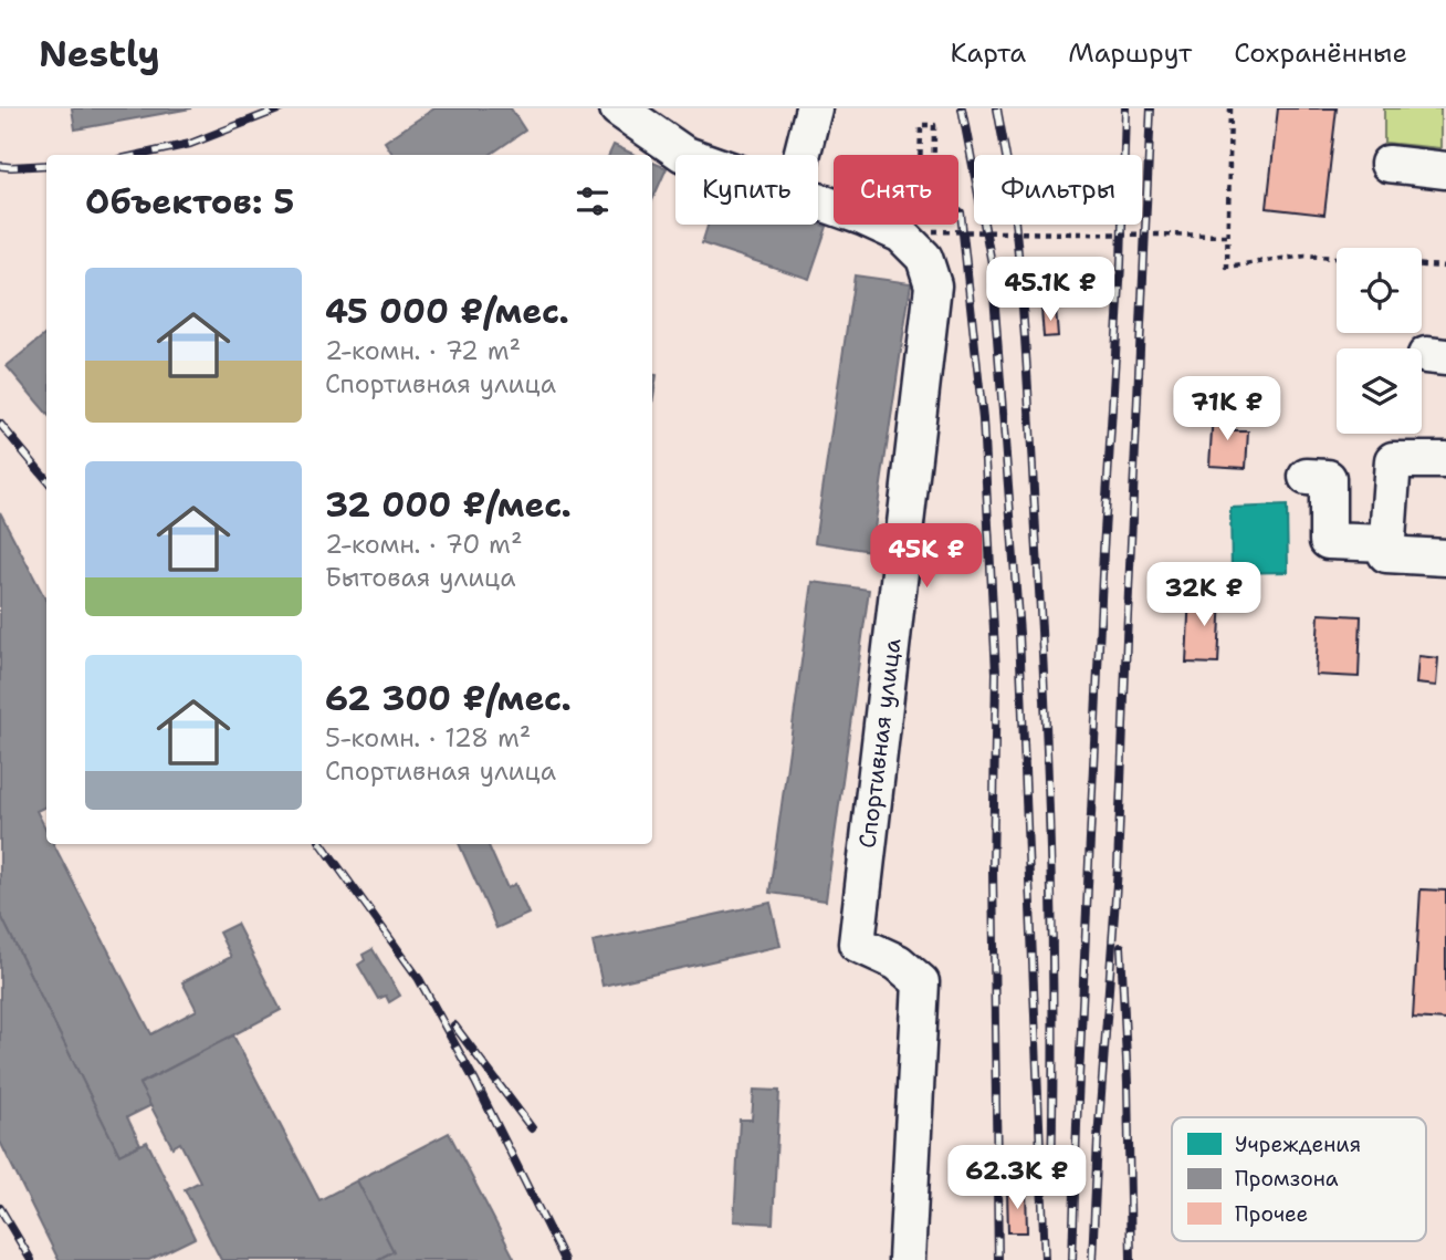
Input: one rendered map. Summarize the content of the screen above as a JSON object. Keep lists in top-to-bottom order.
{
  "streets": {
    "street": ["Спортивная улица"]
  },
  "legend": ["Учреждения", "Промзона", "Прочее"],
  "page": {
    "header": "Nestly",
    "nav": ["Карта", "Маршрут", "Сохранённые"],
    "chip": ["Купить", "Снять", "Фильтры"],
    "heading": "Объектов: 5",
    "list": [
      {
        "name": "45 000 ₽/мес.",
        "note": "2-комн. · 72 m² · Спортивная улица"
      },
      {
        "name": "32 000 ₽/мес.",
        "note": "2-комн. · 70 m² · Бытовая улица"
      },
      {
        "name": "62 300 ₽/мес.",
        "note": "5-комн. · 128 m² · Спортивная улица"
      }
    ],
    "price": [
      "45.1K ₽",
      "71K ₽",
      "45K ₽",
      "32K ₽",
      "62.3K ₽"
    ]
  }
}
